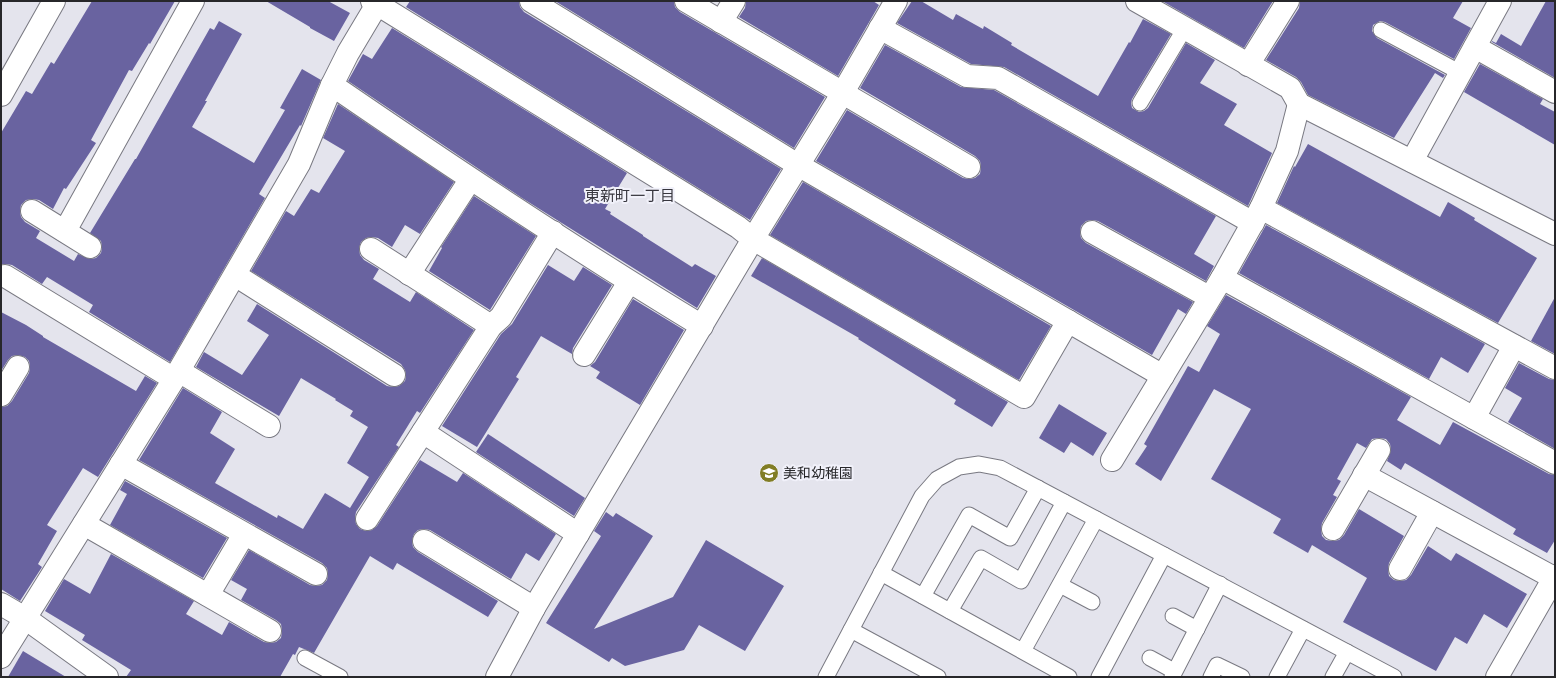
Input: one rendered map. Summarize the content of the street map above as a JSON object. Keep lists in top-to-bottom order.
{
  "districts": ["東新町一丁目"],
  "places": {
    "school or university": ["美和幼稚園"]
  }
}
